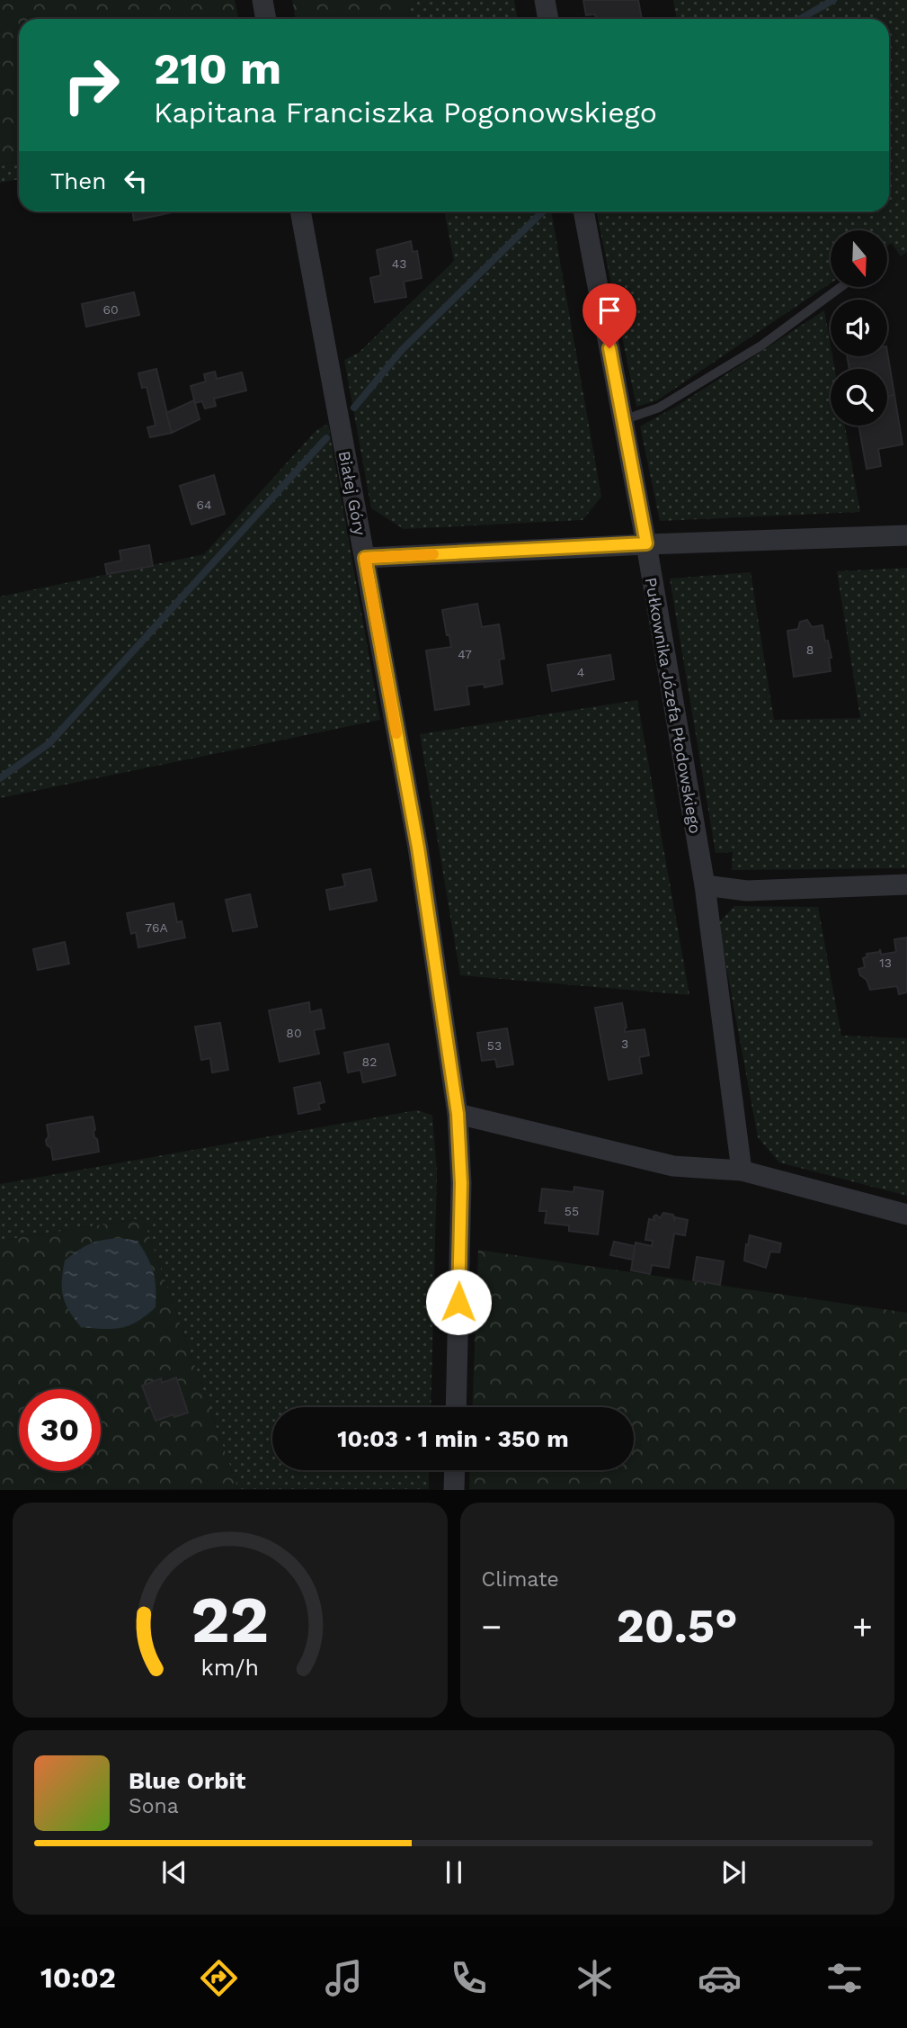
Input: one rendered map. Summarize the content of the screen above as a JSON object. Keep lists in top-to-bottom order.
{
  "streets": {
    "street": ["Białej Góry", "Pułkownika Józefa Płodowskiego"]
  },
  "house_numbers": [
    "43",
    "60",
    "64",
    "8",
    "47",
    "4",
    "76A",
    "13",
    "80",
    "3",
    "53",
    "82",
    "55"
  ],
  "north": "bottom",
  "page": {
    "turn": ["210 m", "Kapitana Franciszka Pogonowskiego"],
    "then": "Then",
    "limit": "30",
    "trip": "10:03 · 1 min · 350 m",
    "tile": "Climate",
    "heat": ["−", "20.5°", "+"],
    "song": ["Blue Orbit", "Sona"],
    "tabs": "10:02",
    "gauge": ["22", "km/h"]
  }
}
